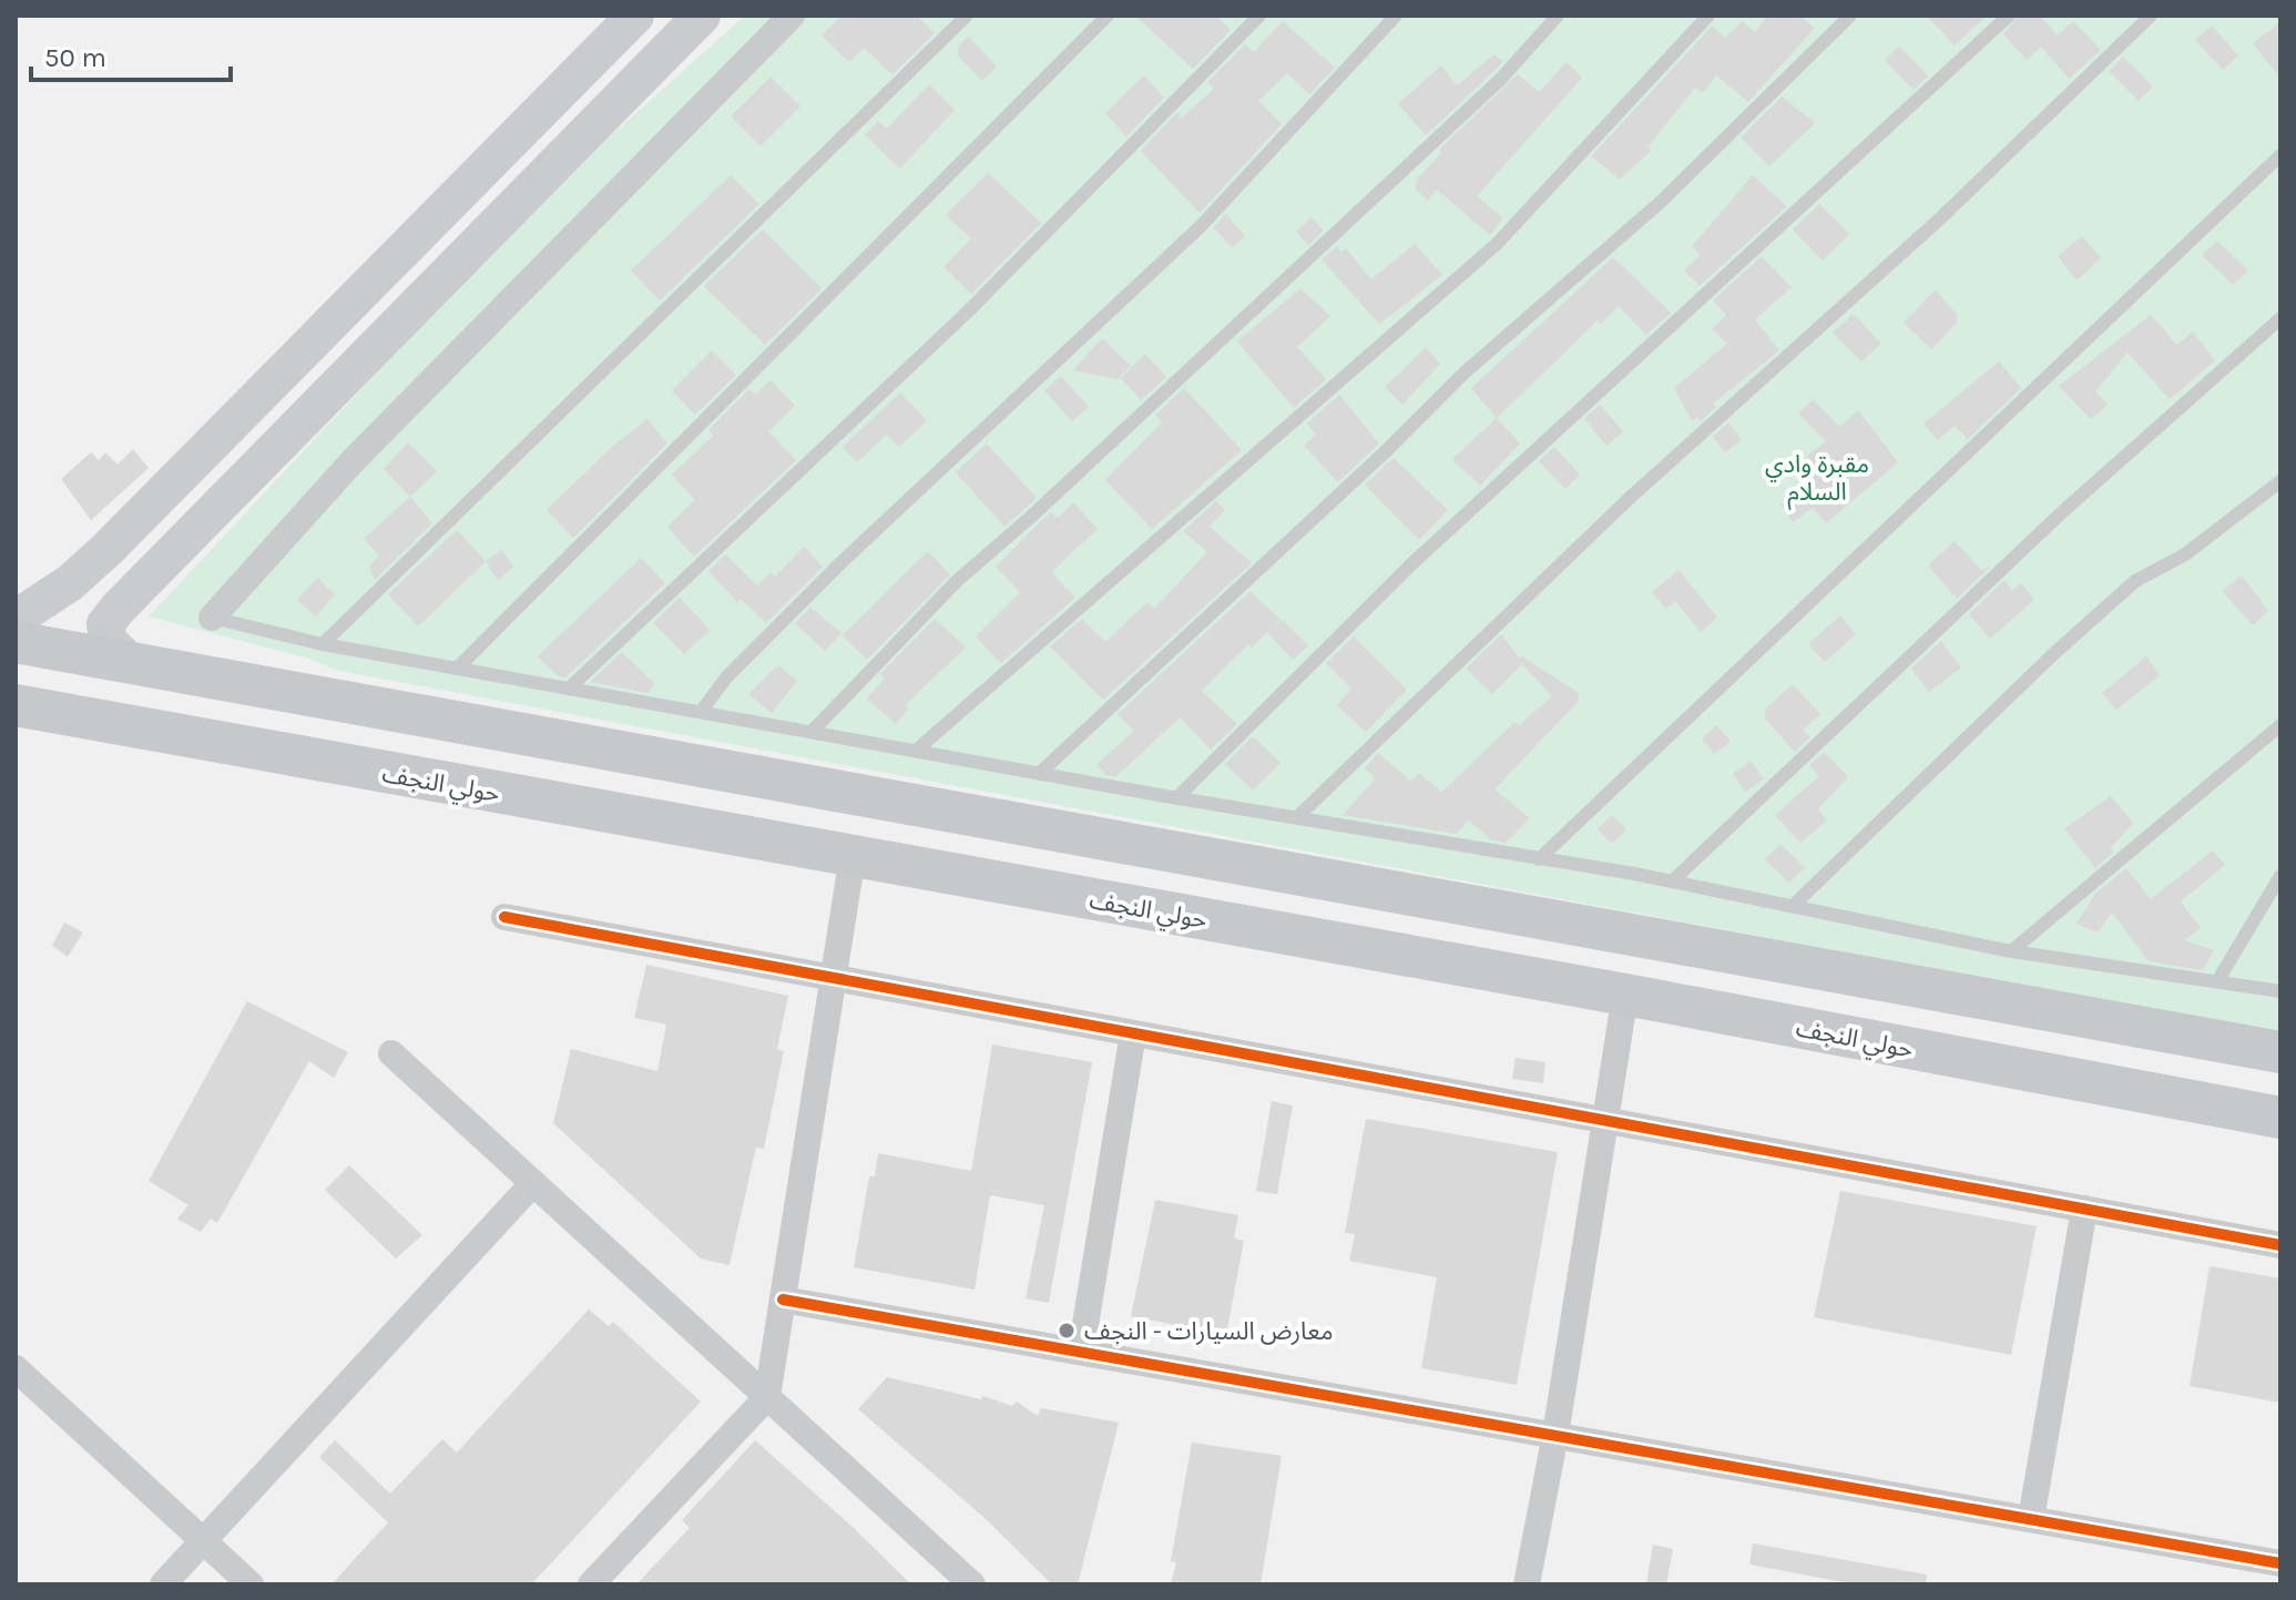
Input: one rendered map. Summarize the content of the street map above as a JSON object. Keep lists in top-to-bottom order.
{
  "streets": {
    "main road": ["حولي النجف"]
  },
  "parks": ["مقبرة وادي السلام"],
  "places": ["معارض السيارات - النجف"],
  "scale_bar": "50 m"
}
